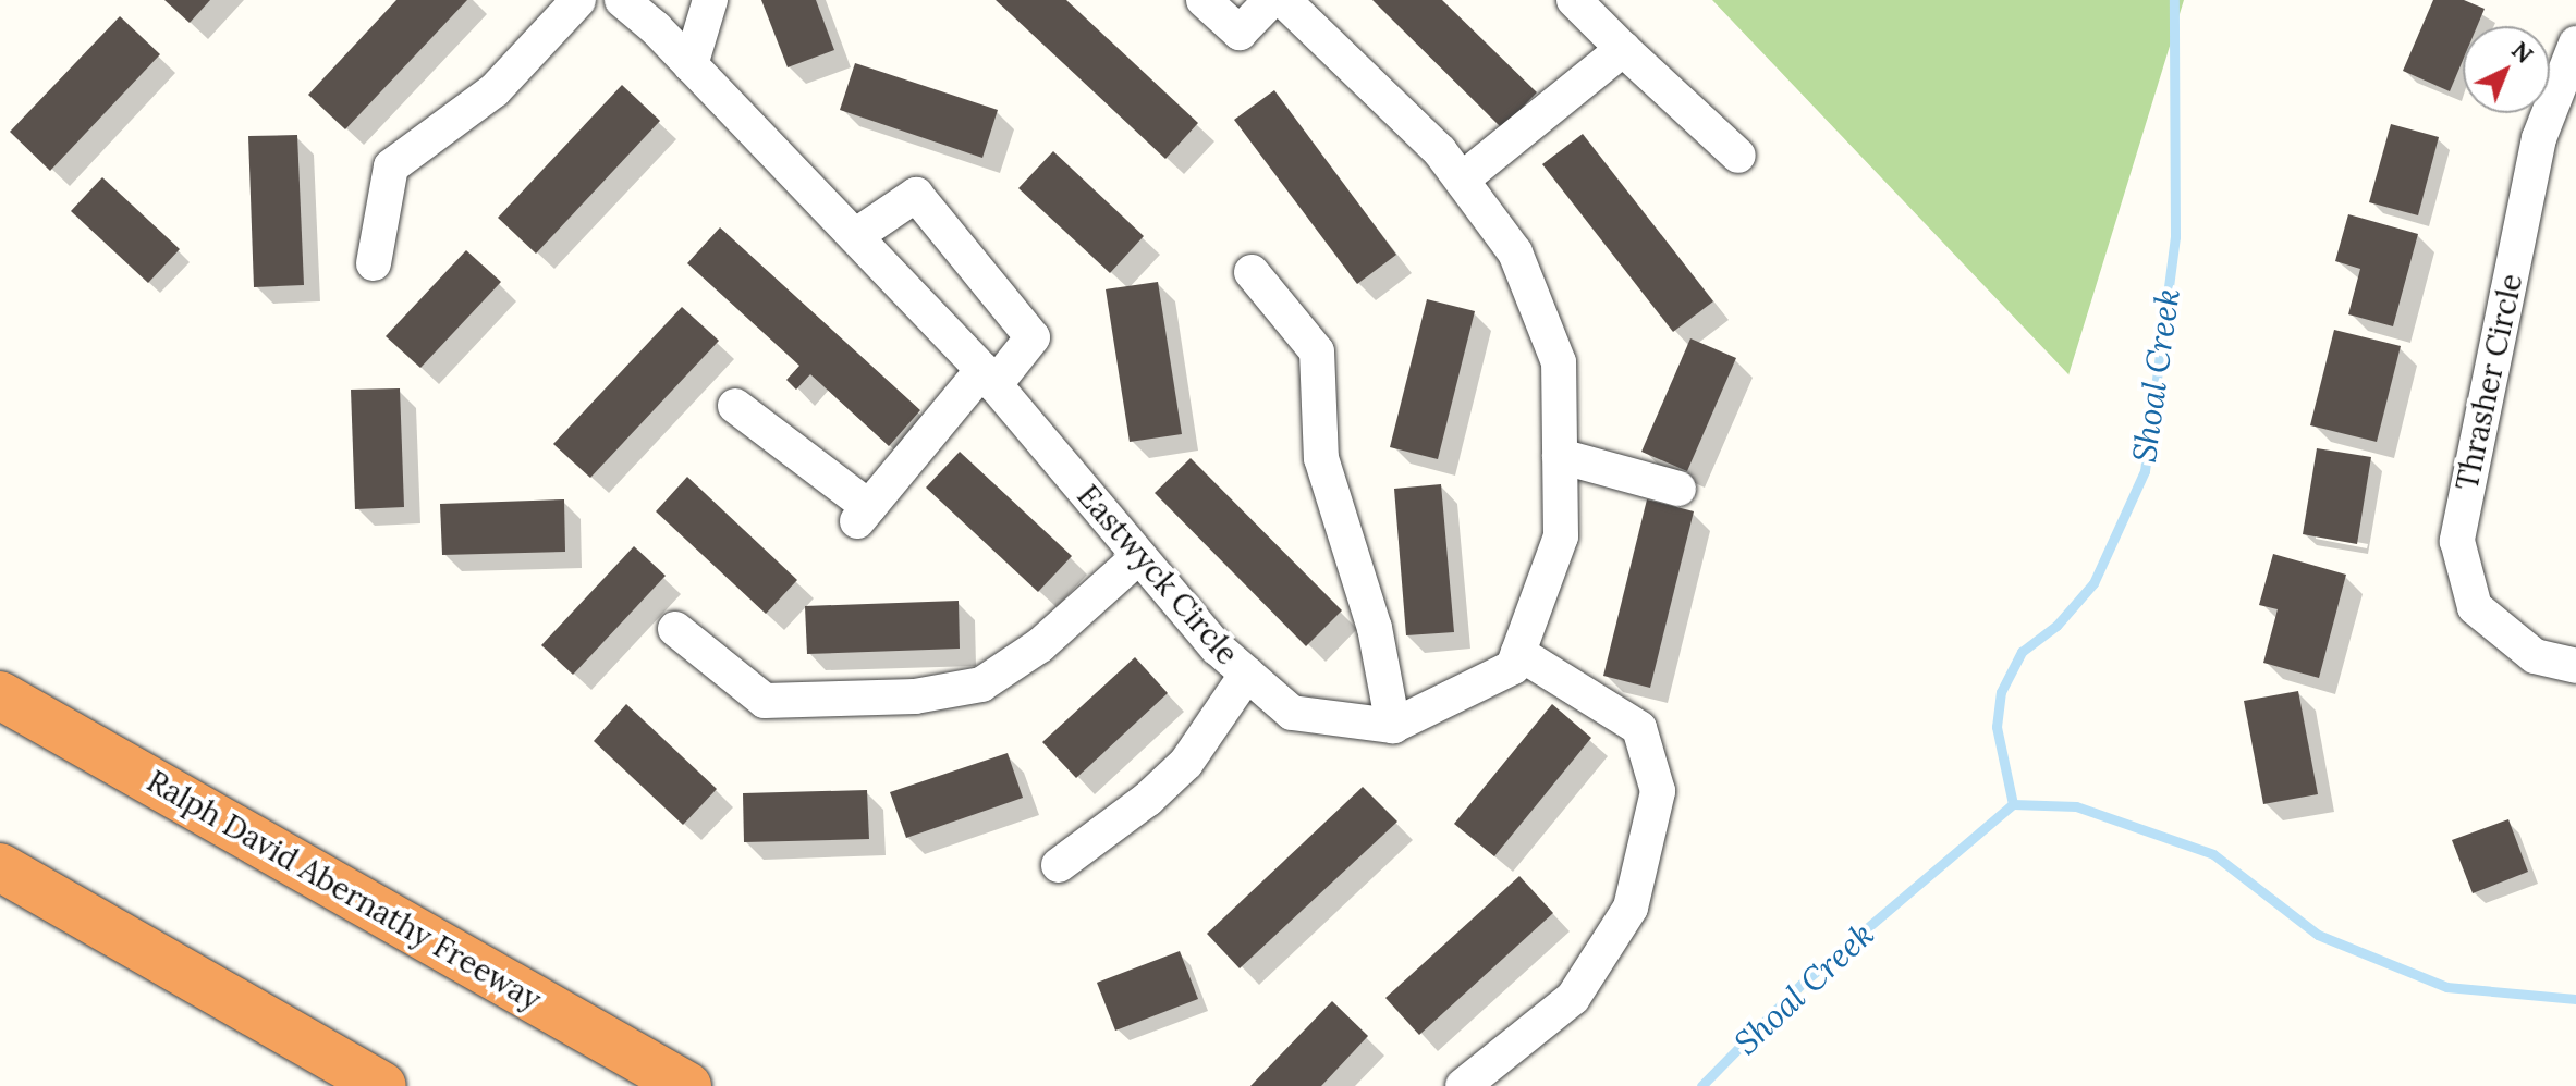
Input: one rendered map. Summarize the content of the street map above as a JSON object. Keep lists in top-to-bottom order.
{
  "streets": {
    "highway": ["Ralph David Abernathy Freeway"],
    "street": ["Thrasher Circle", "Eastwyck Circle"]
  },
  "water": ["Shoal Creek"],
  "north": "top right"
}
